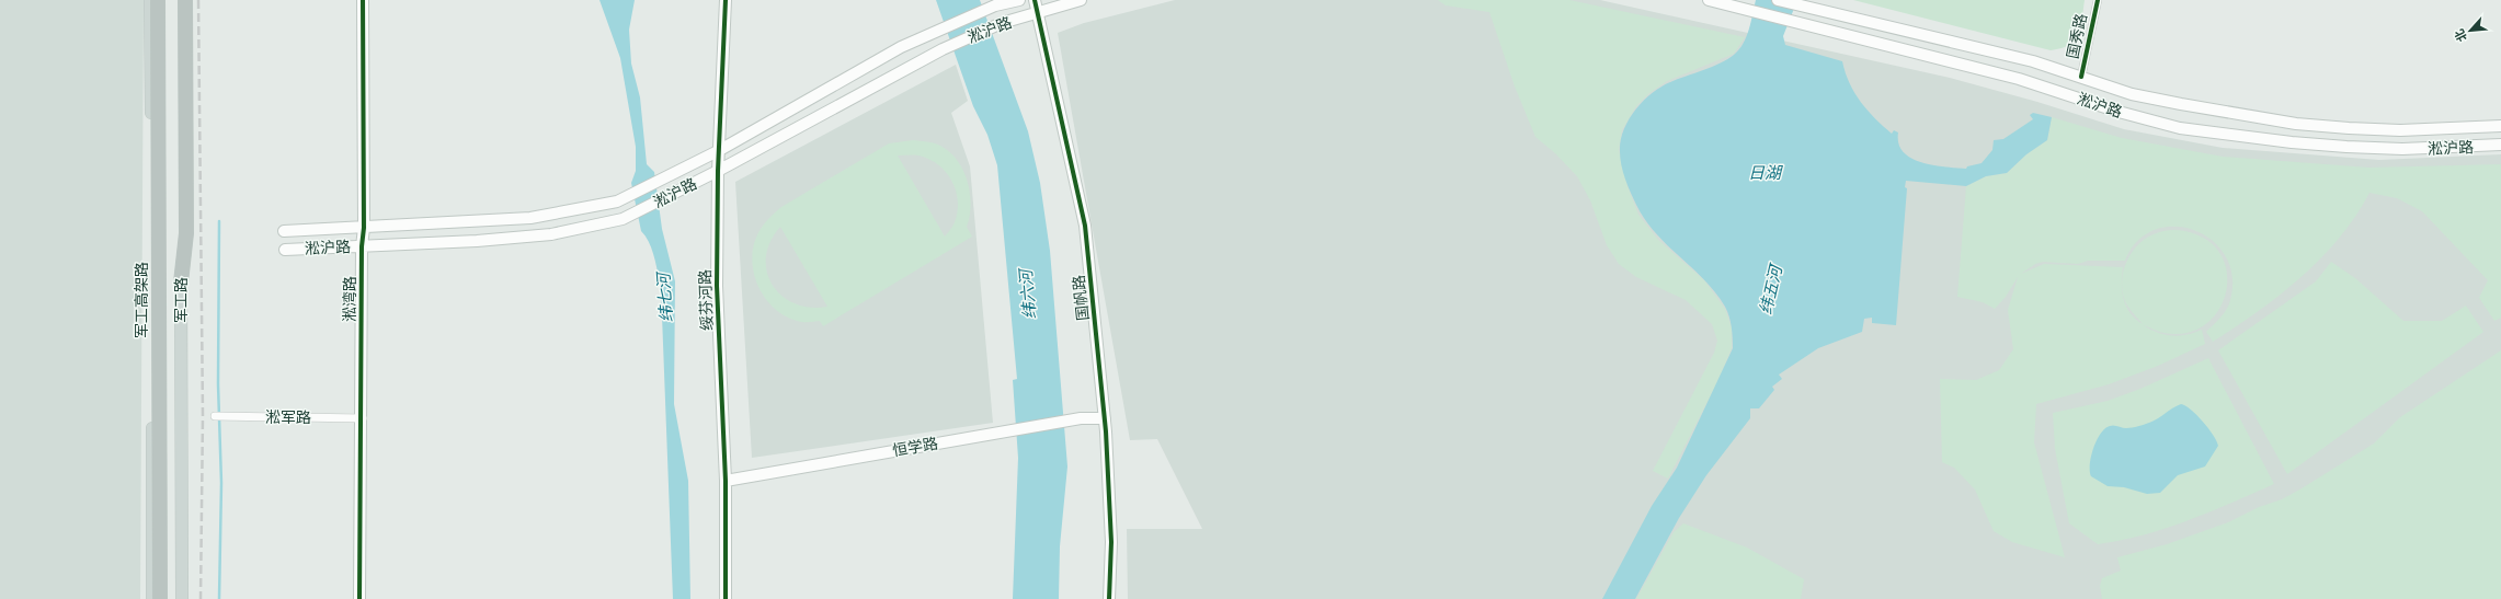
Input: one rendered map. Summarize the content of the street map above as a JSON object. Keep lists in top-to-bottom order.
{
  "streets": {
    "highway": ["军工高架路"],
    "main road": [
      "淞沪路",
      "国秀路",
      "国帆路",
      "淞湾路",
      "军工路",
      "绥芬河路",
      "恒学路"
    ],
    "street": ["淞军路"]
  },
  "crossings": [
    ["淞沪路", "国秀路"],
    ["淞沪路", "国帆路"],
    ["淞沪路", "淞湾路"],
    ["淞沪路", "绥芬河路"],
    ["国帆路", "恒学路"],
    ["淞湾路", "淞军路"],
    ["绥芬河路", "恒学路"]
  ],
  "water": [
    "日湖",
    "纬五河",
    "纬六河",
    "纬七河"
  ],
  "north": "bottom left"
}
